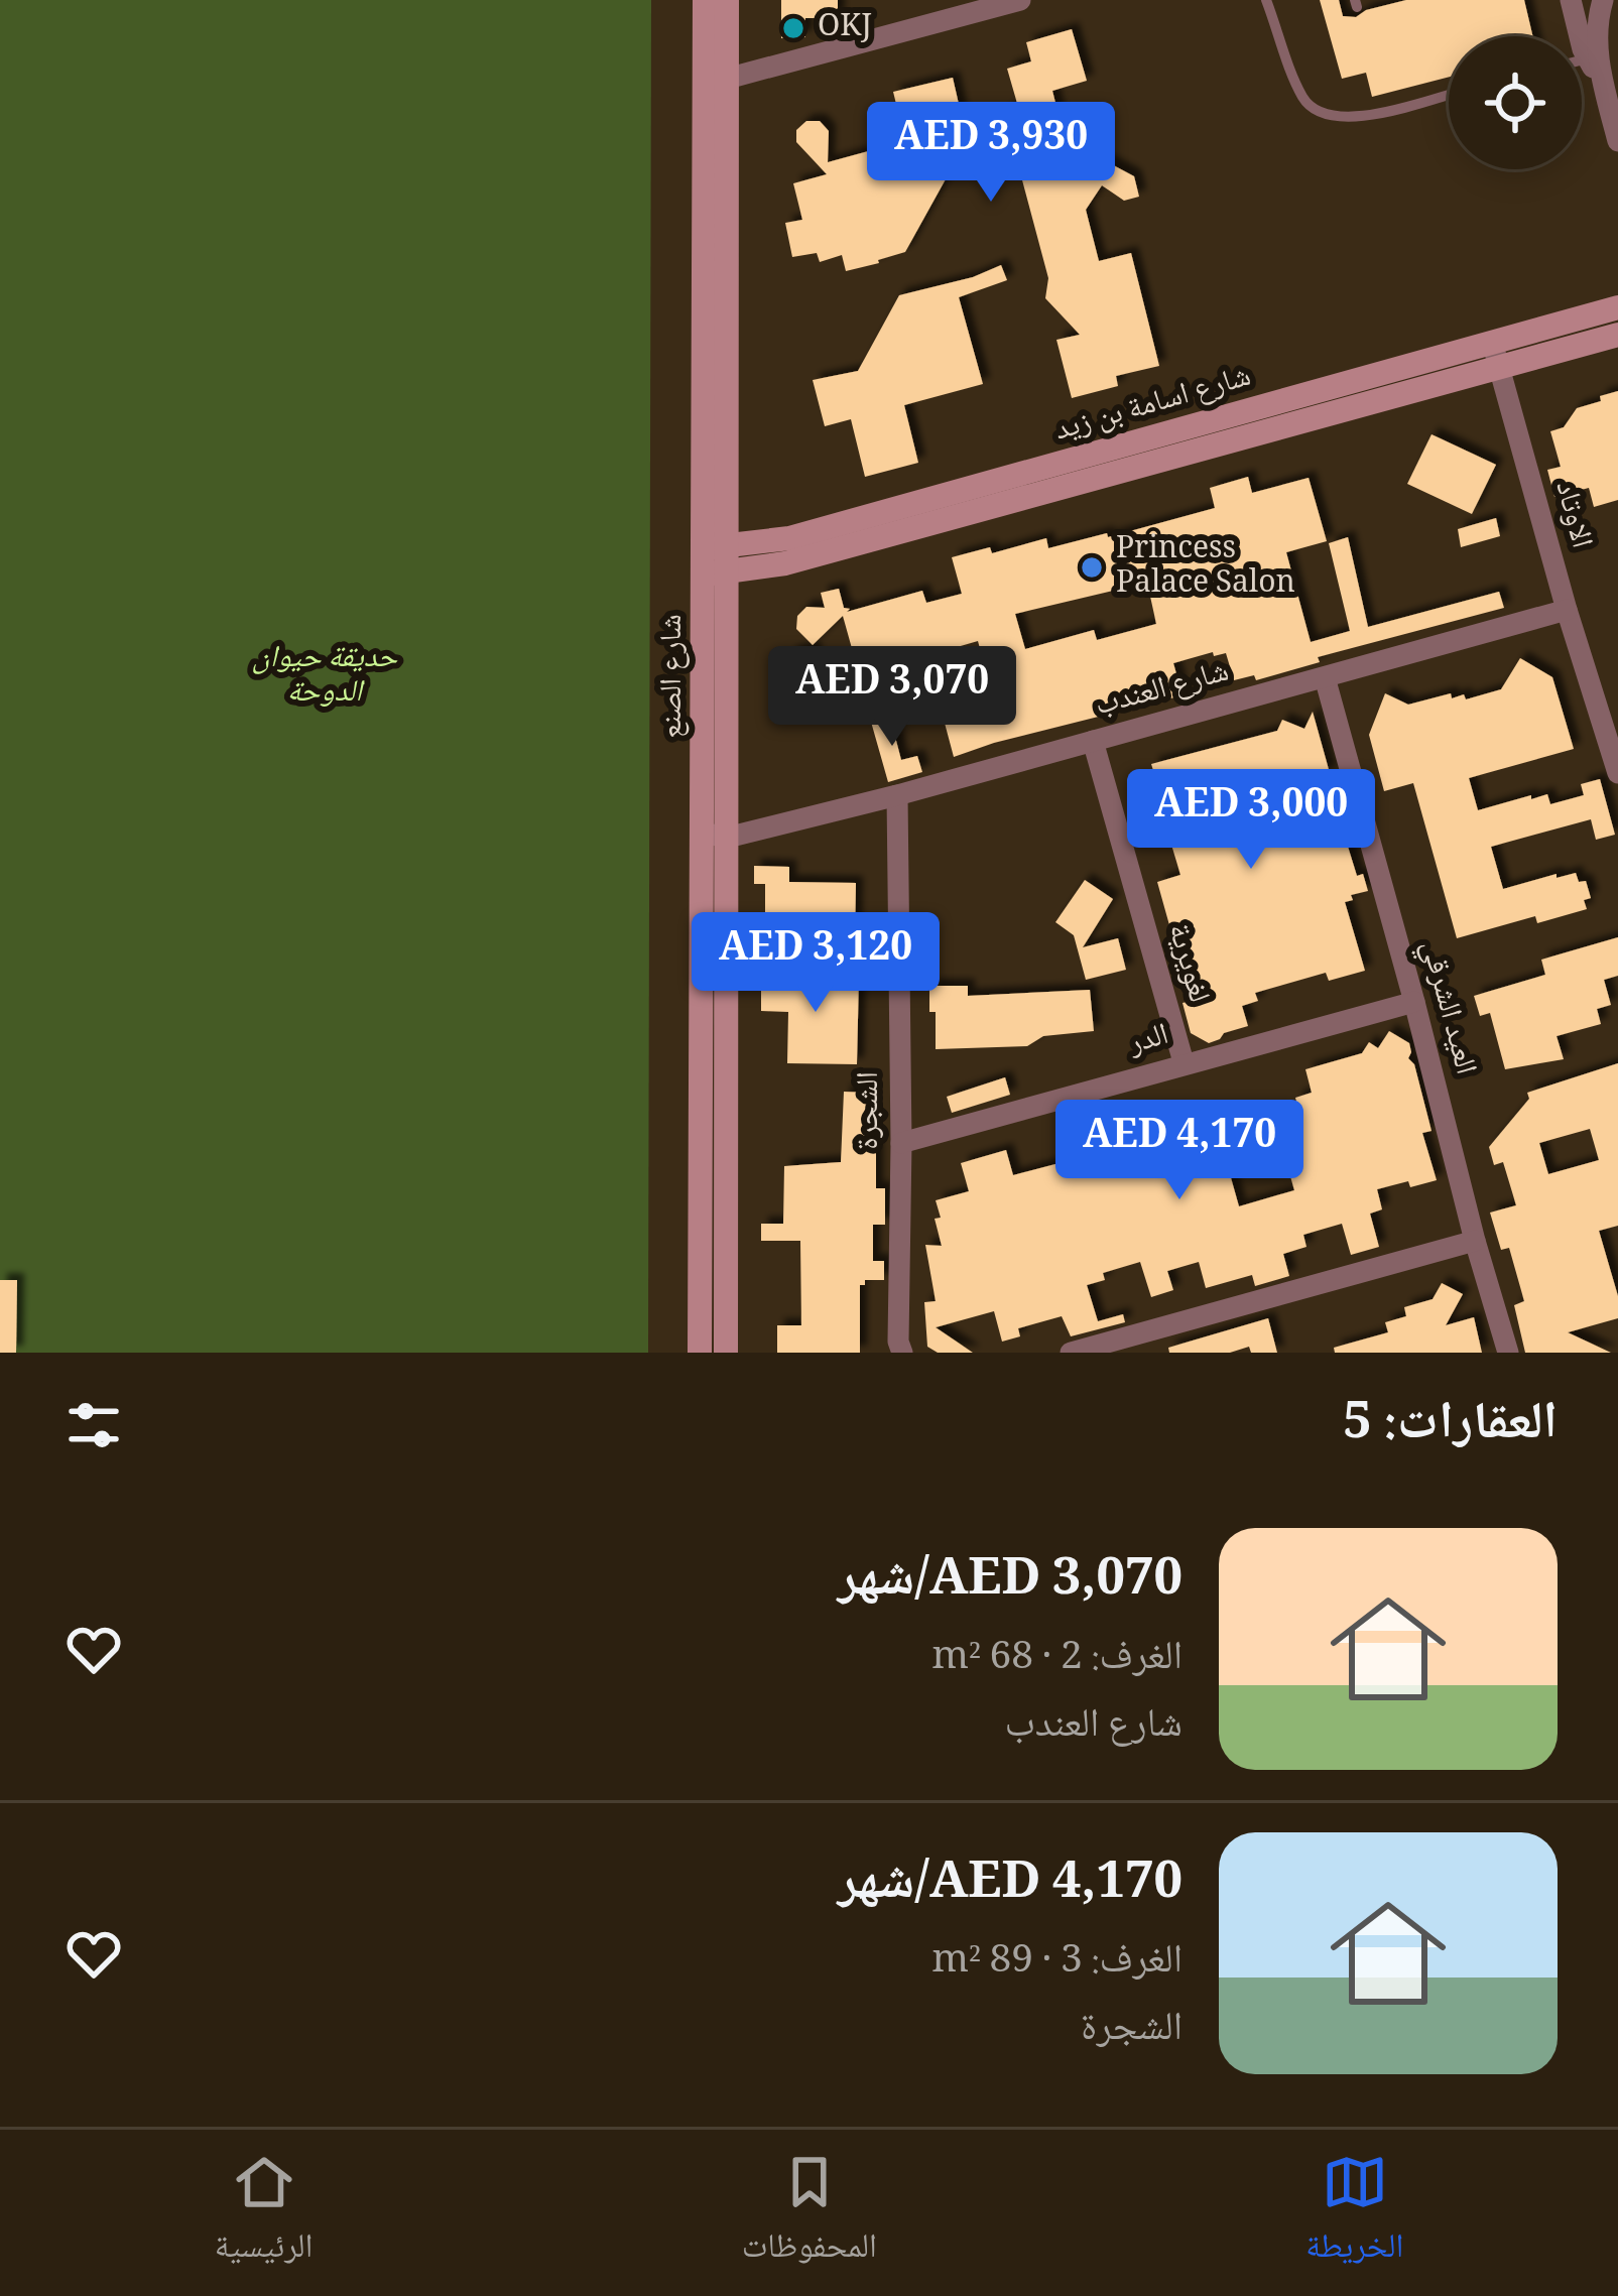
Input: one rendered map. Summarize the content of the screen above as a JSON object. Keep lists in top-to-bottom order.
{
  "streets": {
    "street": [
      "شارع اسامة بن زيد",
      "الاوتاد",
      "شارع الصنع",
      "شارع العندب",
      "لغويرية",
      "العيد الشرقي",
      "الدر",
      "الشجرة"
    ]
  },
  "crossings": [
    ["شارع اسامة بن زيد", "الاوتاد"],
    ["شارع اسامة بن زيد", "شارع الصنع"],
    ["الاوتاد", "شارع العندب"],
    ["شارع الصنع", "شارع العندب"],
    ["شارع العندب", "لغويرية"],
    ["شارع العندب", "العيد الشرقي"],
    ["شارع العندب", "الشجرة"],
    ["لغويرية", "الدر"],
    ["العيد الشرقي", "الدر"],
    ["الدر", "الشجرة"]
  ],
  "parks": ["حديقة حيوان الدوحة"],
  "places": ["OKJ", "Princess Palace Salon"],
  "page": {
    "price": [
      "AED 3,930",
      "AED 3,070",
      "AED 3,000",
      "AED 3,120",
      "AED 4,170"
    ],
    "heading": "العقارات: 5",
    "list": [
      {
        "name": "AED 3,070/شهر",
        "note": "الغرف: 2 · 68 m² · شارع العندب"
      },
      {
        "name": "AED 4,170/شهر",
        "note": "الغرف: 3 · 89 m² · الشجرة"
      }
    ],
    "tabs": ["الخريطة", "المحفوظات", "الرئيسية"]
  }
}
